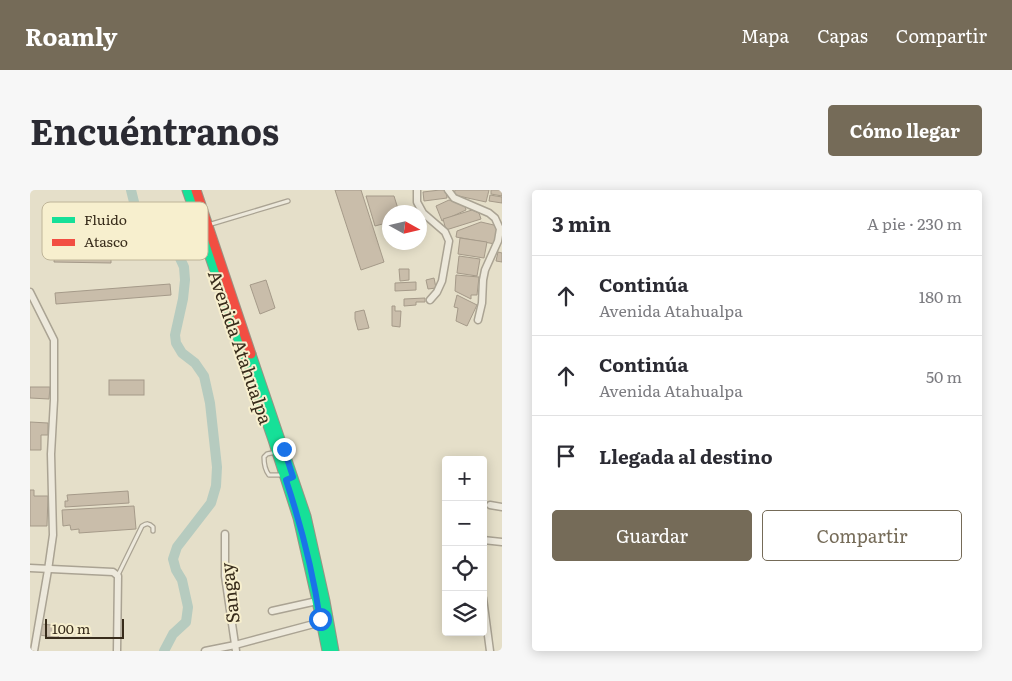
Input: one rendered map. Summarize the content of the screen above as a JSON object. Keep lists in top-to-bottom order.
{
  "streets": {
    "main road": ["Avenida Atahualpa"],
    "street": ["Sangay"]
  },
  "legend": ["Fluido", "Atasco"],
  "scale_bar": "100 m",
  "north": "right",
  "page": {
    "header": "Roamly",
    "nav": ["Mapa", "Capas", "Compartir"],
    "title": "Encuéntranos",
    "buttons": [
      "Cómo llegar",
      ["Guardar", "Compartir"]
    ],
    "heading": ["3 min", "A pie · 230 m"],
    "list": [
      ["Continúa", "Avenida Atahualpa", "180 m"],
      ["Continúa", "Avenida Atahualpa", "50 m"],
      "Llegada al destino"
    ],
    "map_buttons": ["+", "−"],
    "scale": "100 m"
  }
}
